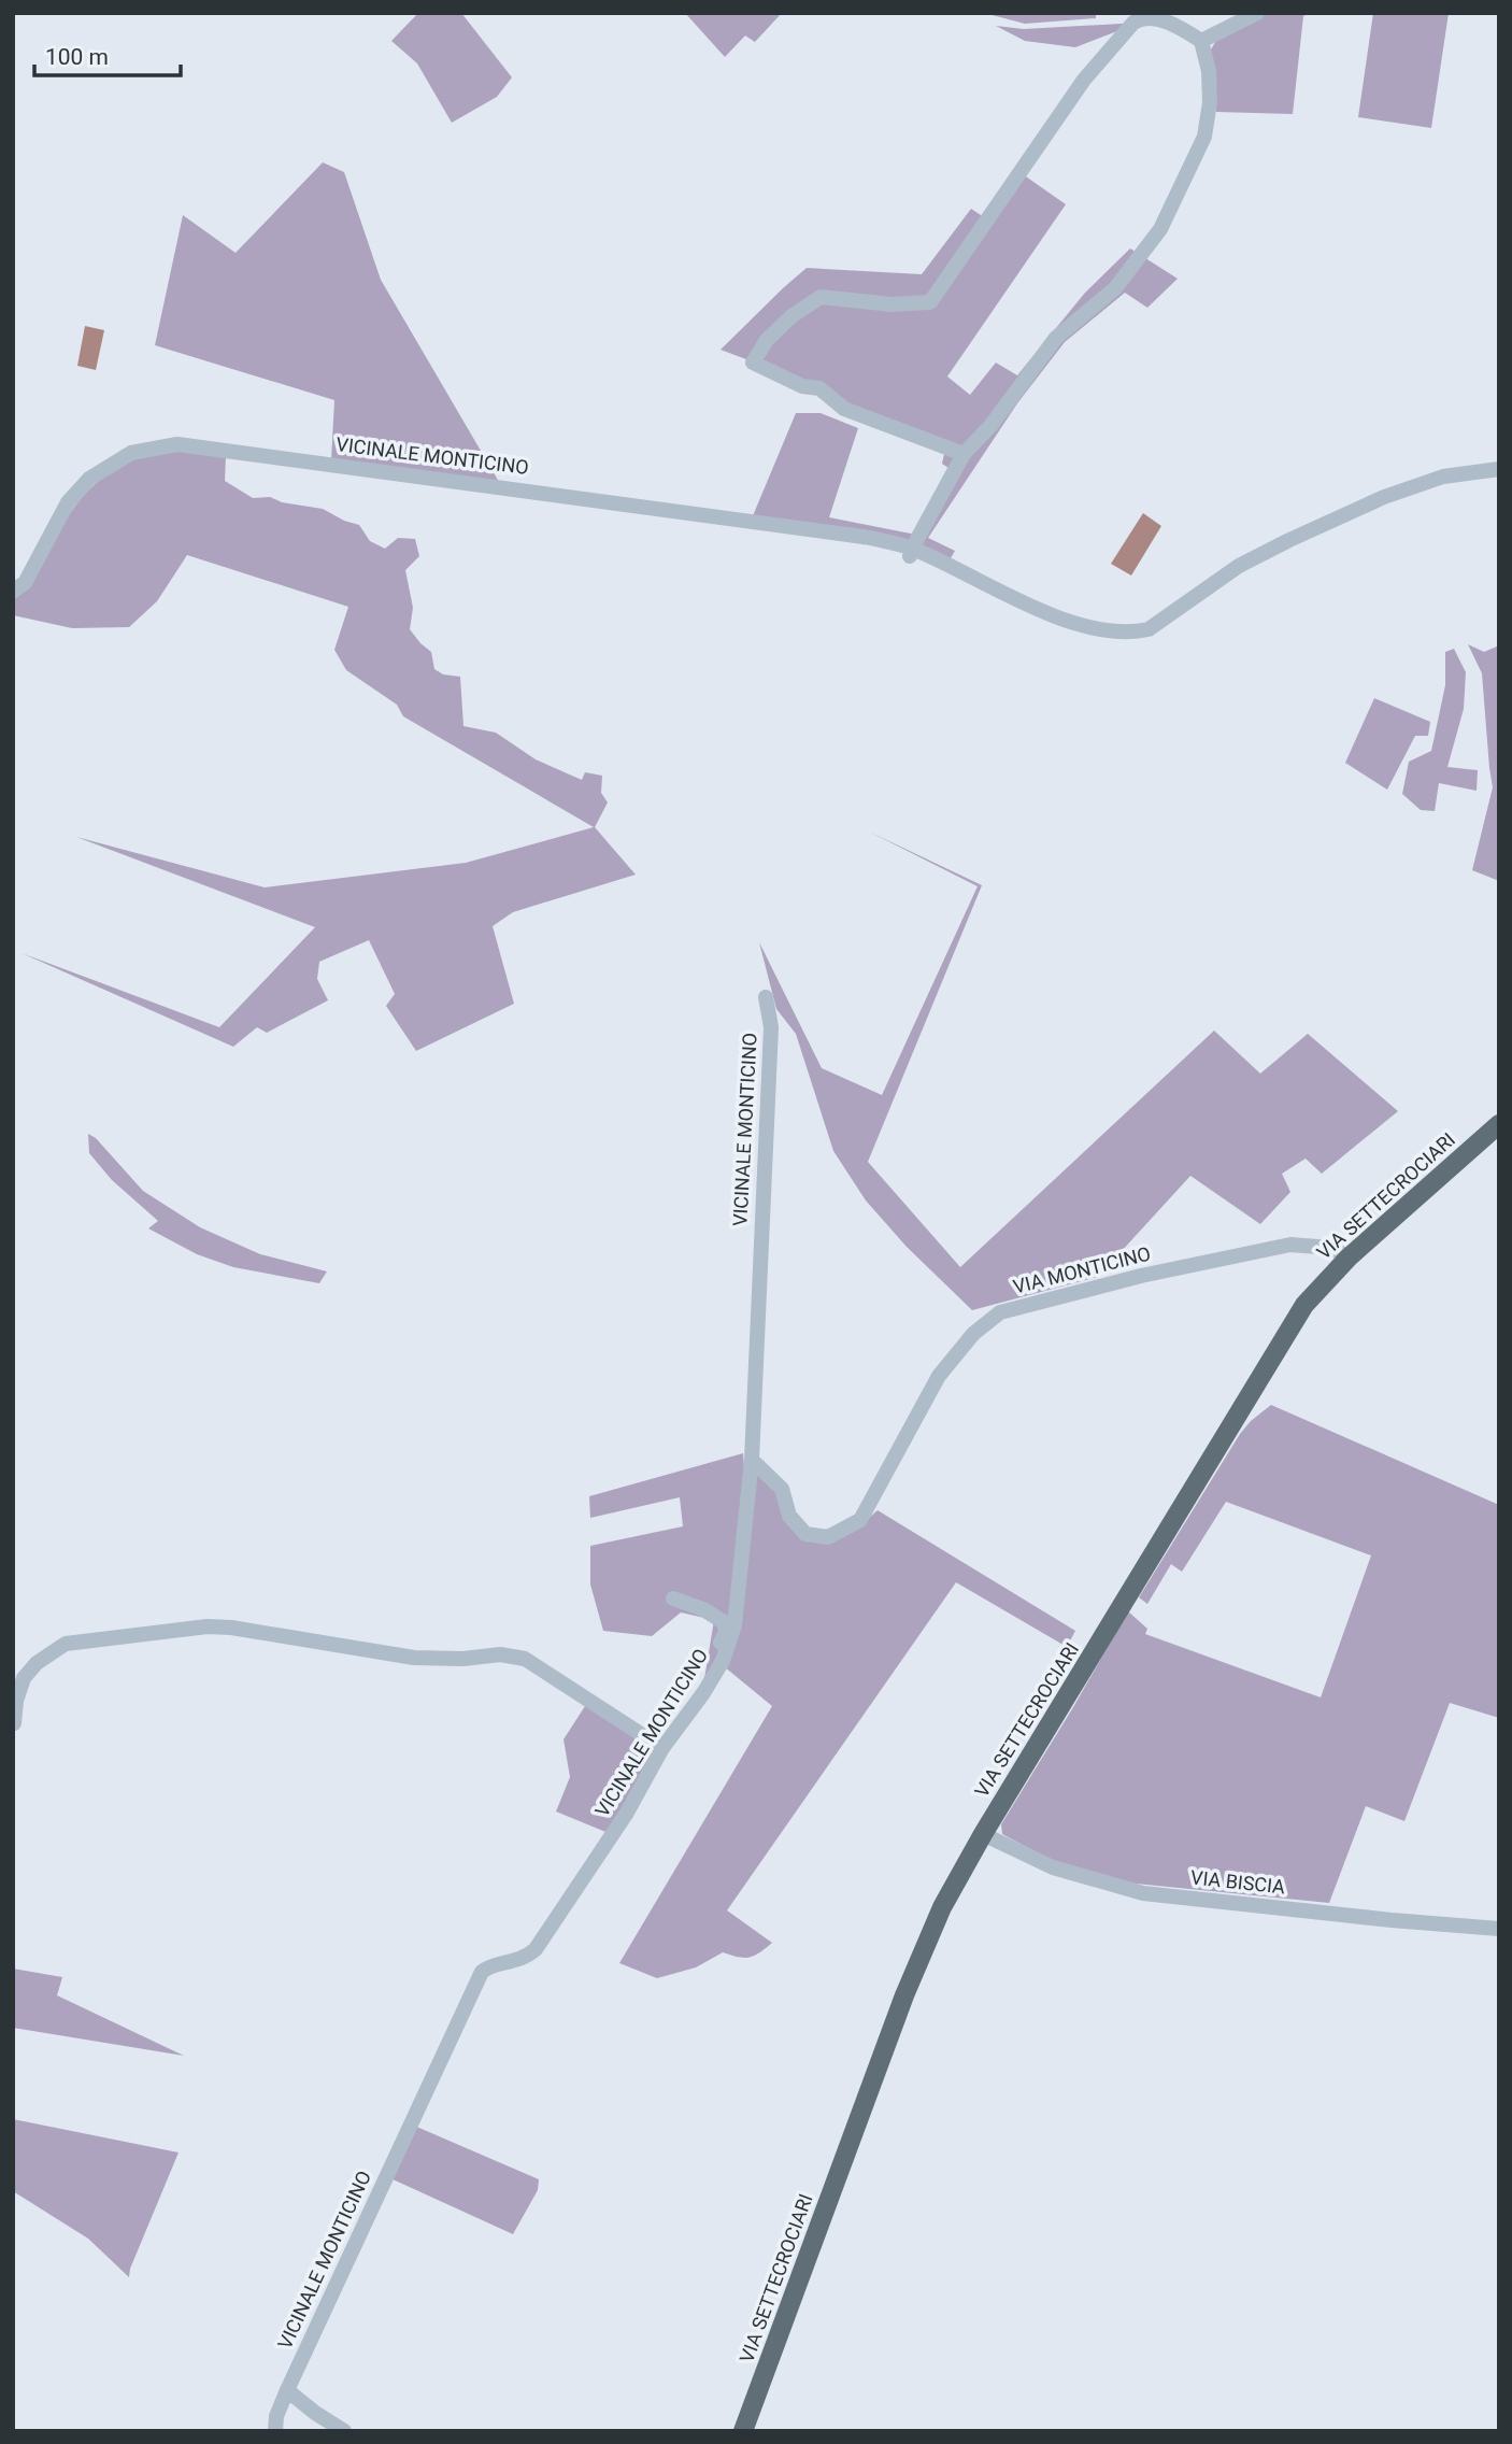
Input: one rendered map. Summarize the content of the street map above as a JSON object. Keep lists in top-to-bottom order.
{
  "streets": {
    "main road": ["VIA SETTECROCIARI"],
    "street": ["VICINALE MONTICINO", "VIA MONTICINO", "VIA BISCIA"]
  },
  "crossings": [
    ["VICINALE MONTICINO", "VIA MONTICINO"],
    ["VIA SETTECROCIARI", "VIA MONTICINO"],
    ["VIA SETTECROCIARI", "VIA BISCIA"]
  ],
  "scale_bar": "100 m"
}
